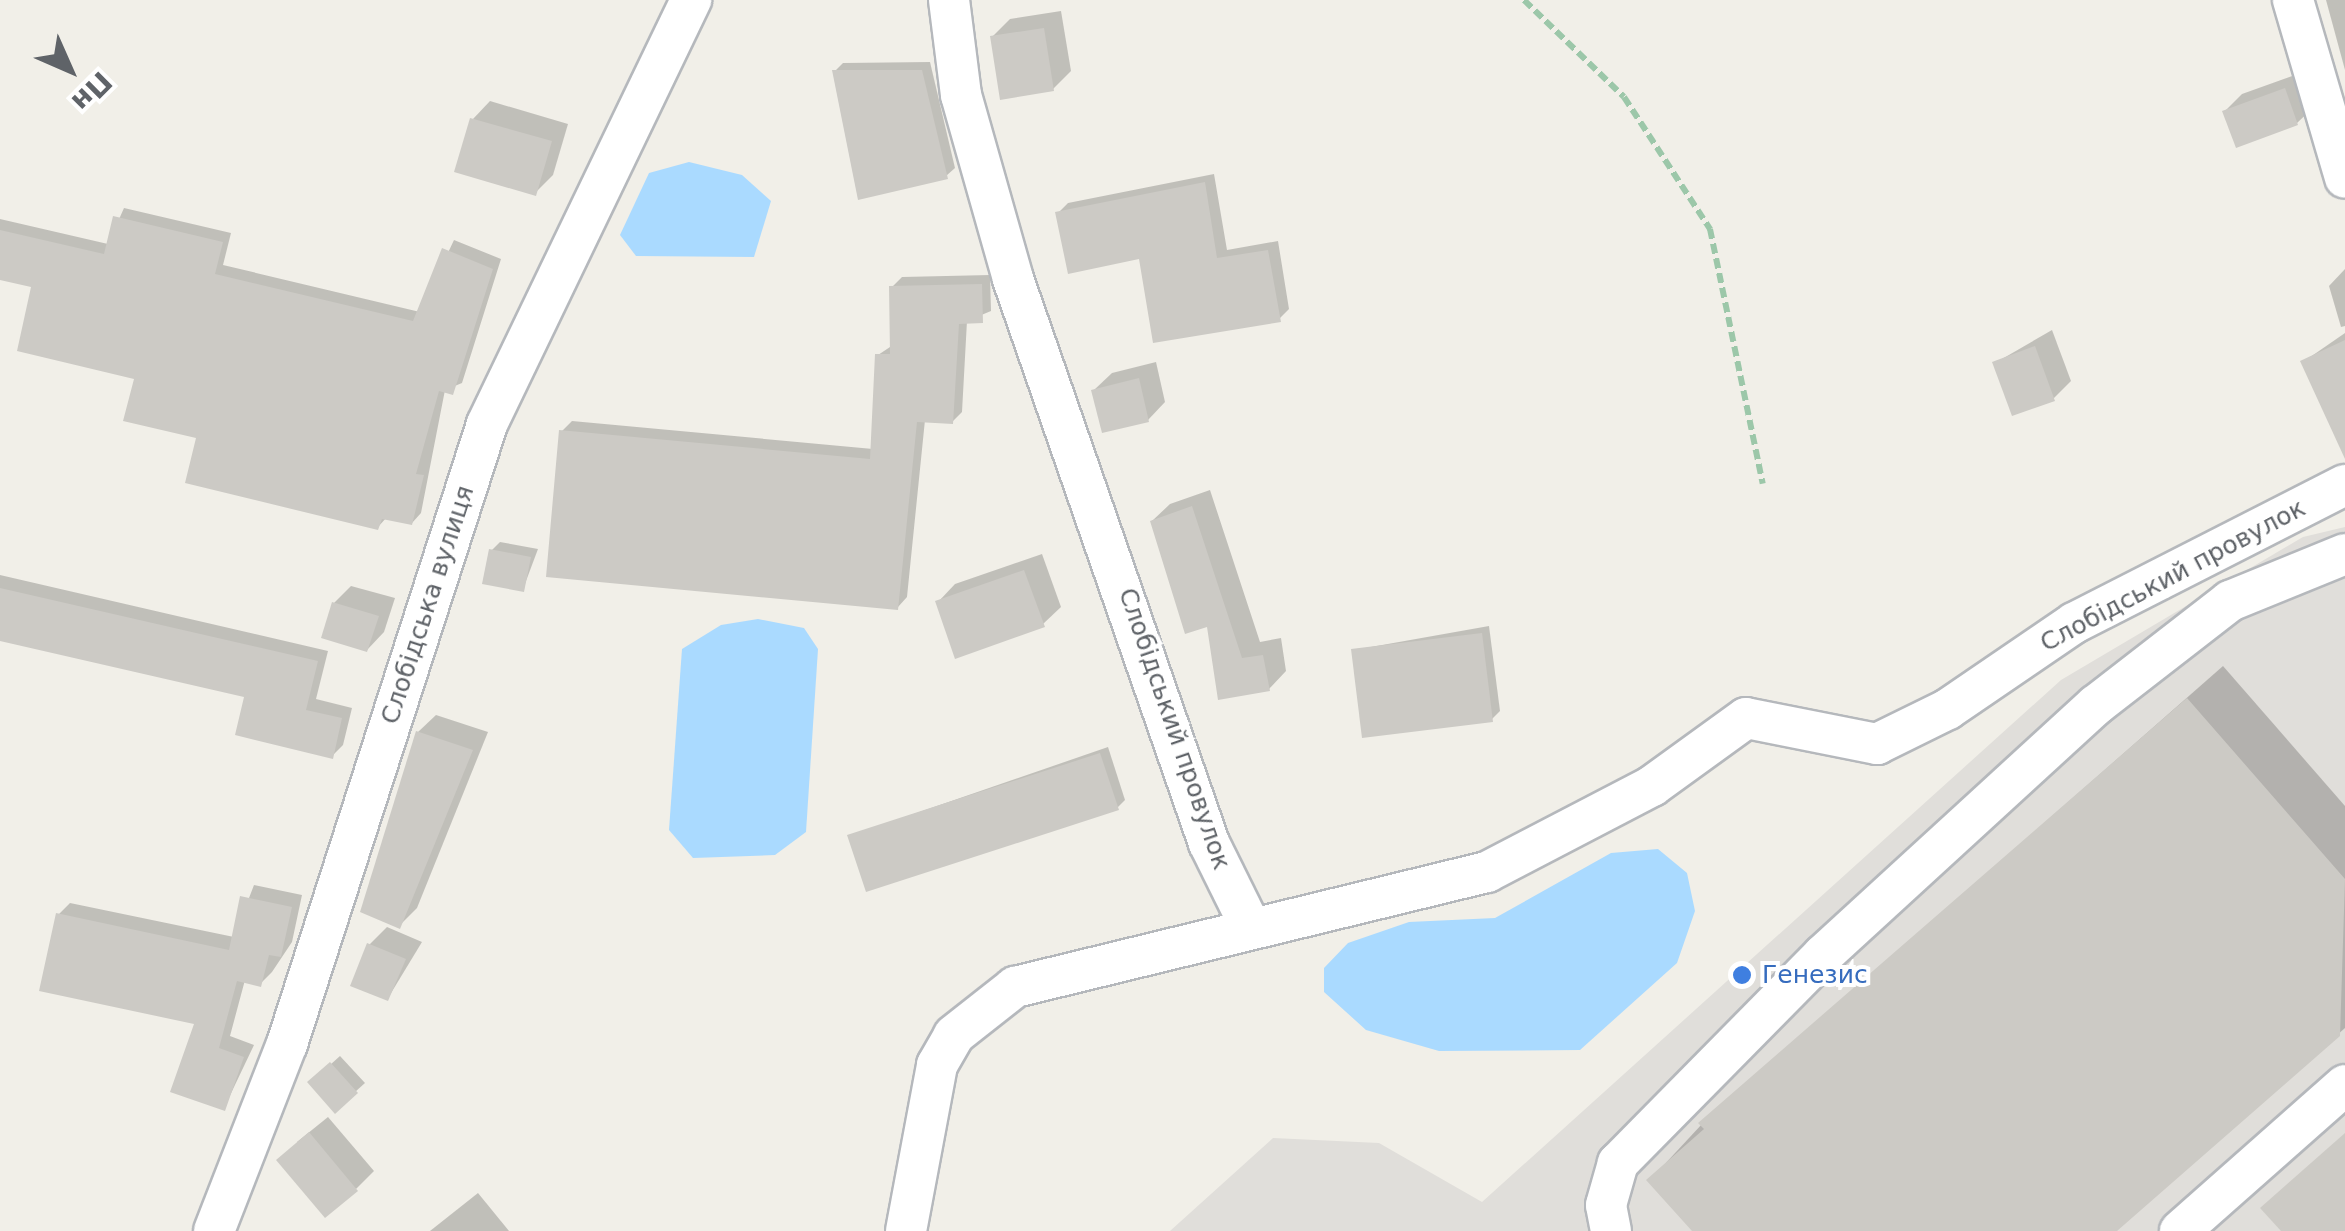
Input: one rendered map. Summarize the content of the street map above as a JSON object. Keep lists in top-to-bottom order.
{
  "streets": {
    "street": ["Слобідський провулок", "Слобідська вулиця"]
  },
  "places": ["Генезис"],
  "north": "bottom right"
}
